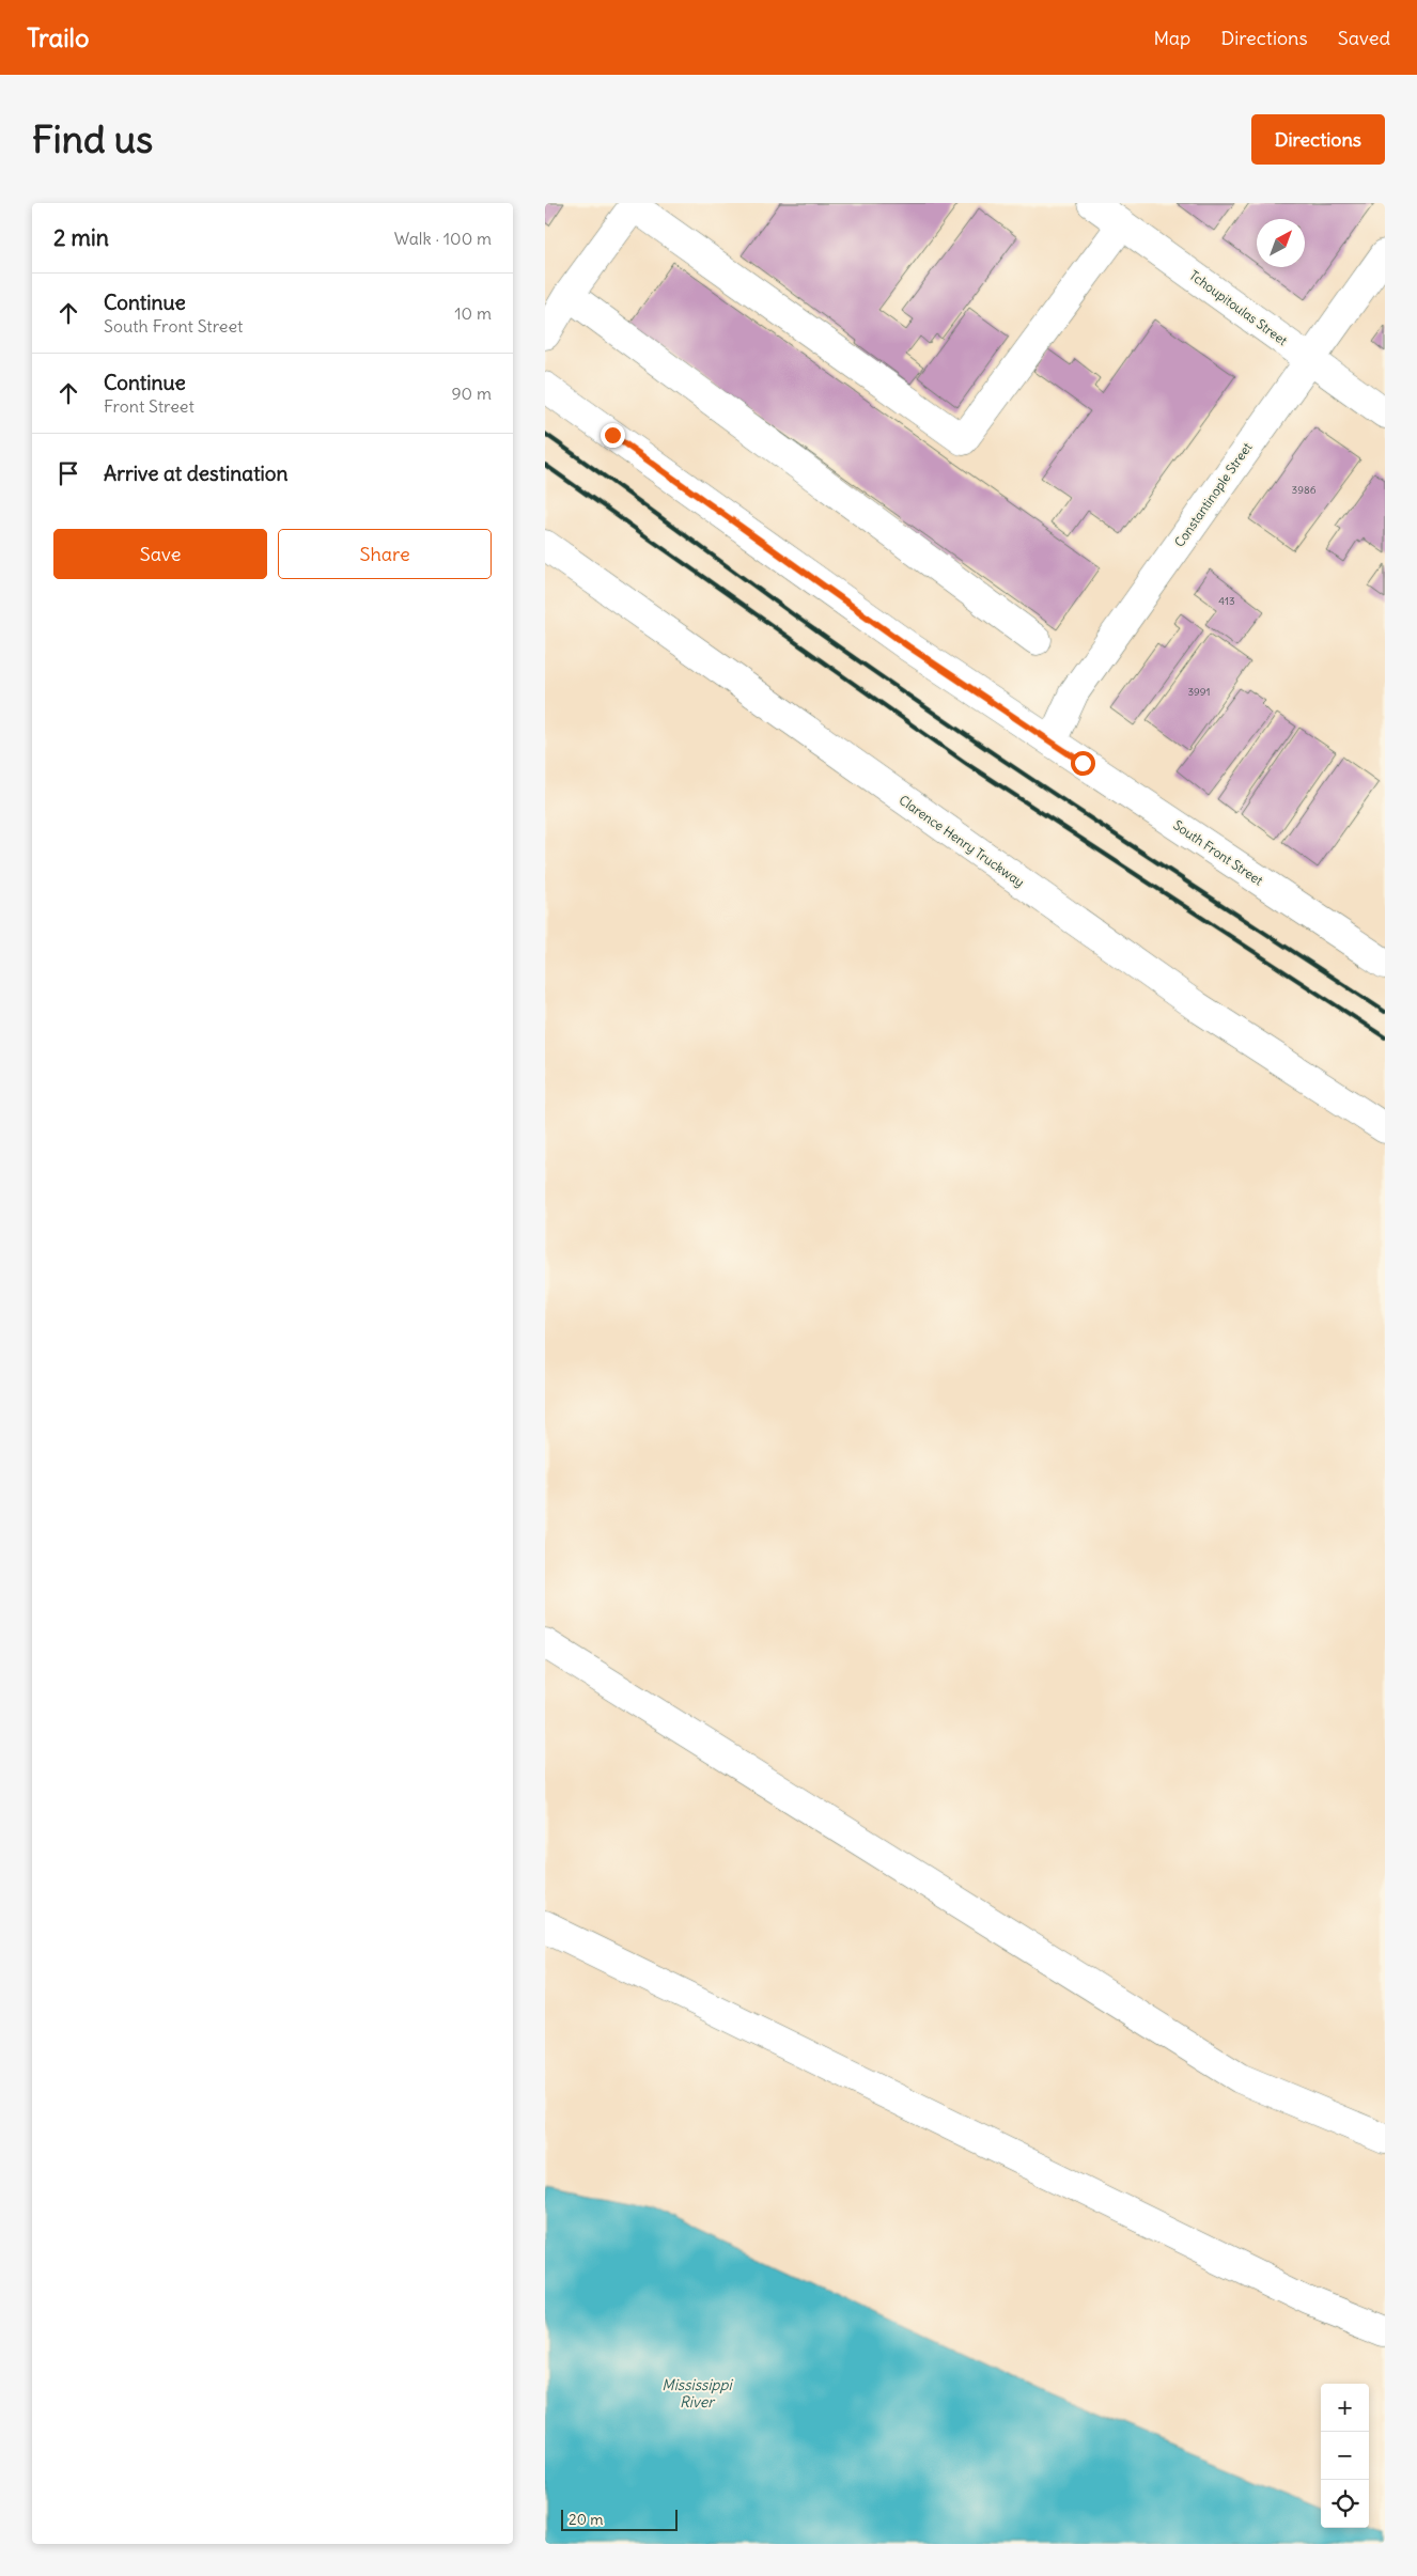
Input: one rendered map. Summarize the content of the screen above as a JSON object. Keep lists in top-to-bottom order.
{
  "streets": {
    "street": [
      "Tchoupitoulas Street",
      "Constantinople Street",
      "Clarence Henry Truckway",
      "South Front Street"
    ]
  },
  "crossings": [
    ["Tchoupitoulas Street", "Constantinople Street"],
    ["Constantinople Street", "South Front Street"]
  ],
  "water": ["Mississippi River"],
  "house_numbers": ["3986", "413", "3991"],
  "scale_bar": "20 m",
  "north": "top right",
  "page": {
    "header": "Trailo",
    "nav": ["Map", "Directions", "Saved"],
    "buttons": [
      "Directions",
      ["Save", "Share"]
    ],
    "title": "Find us",
    "heading": ["2 min", "Walk · 100 m"],
    "list": [
      ["Continue", "South Front Street", "10 m"],
      ["Continue", "Front Street", "90 m"],
      "Arrive at destination"
    ],
    "map_buttons": ["+", "−"],
    "scale": "20 m"
  }
}
